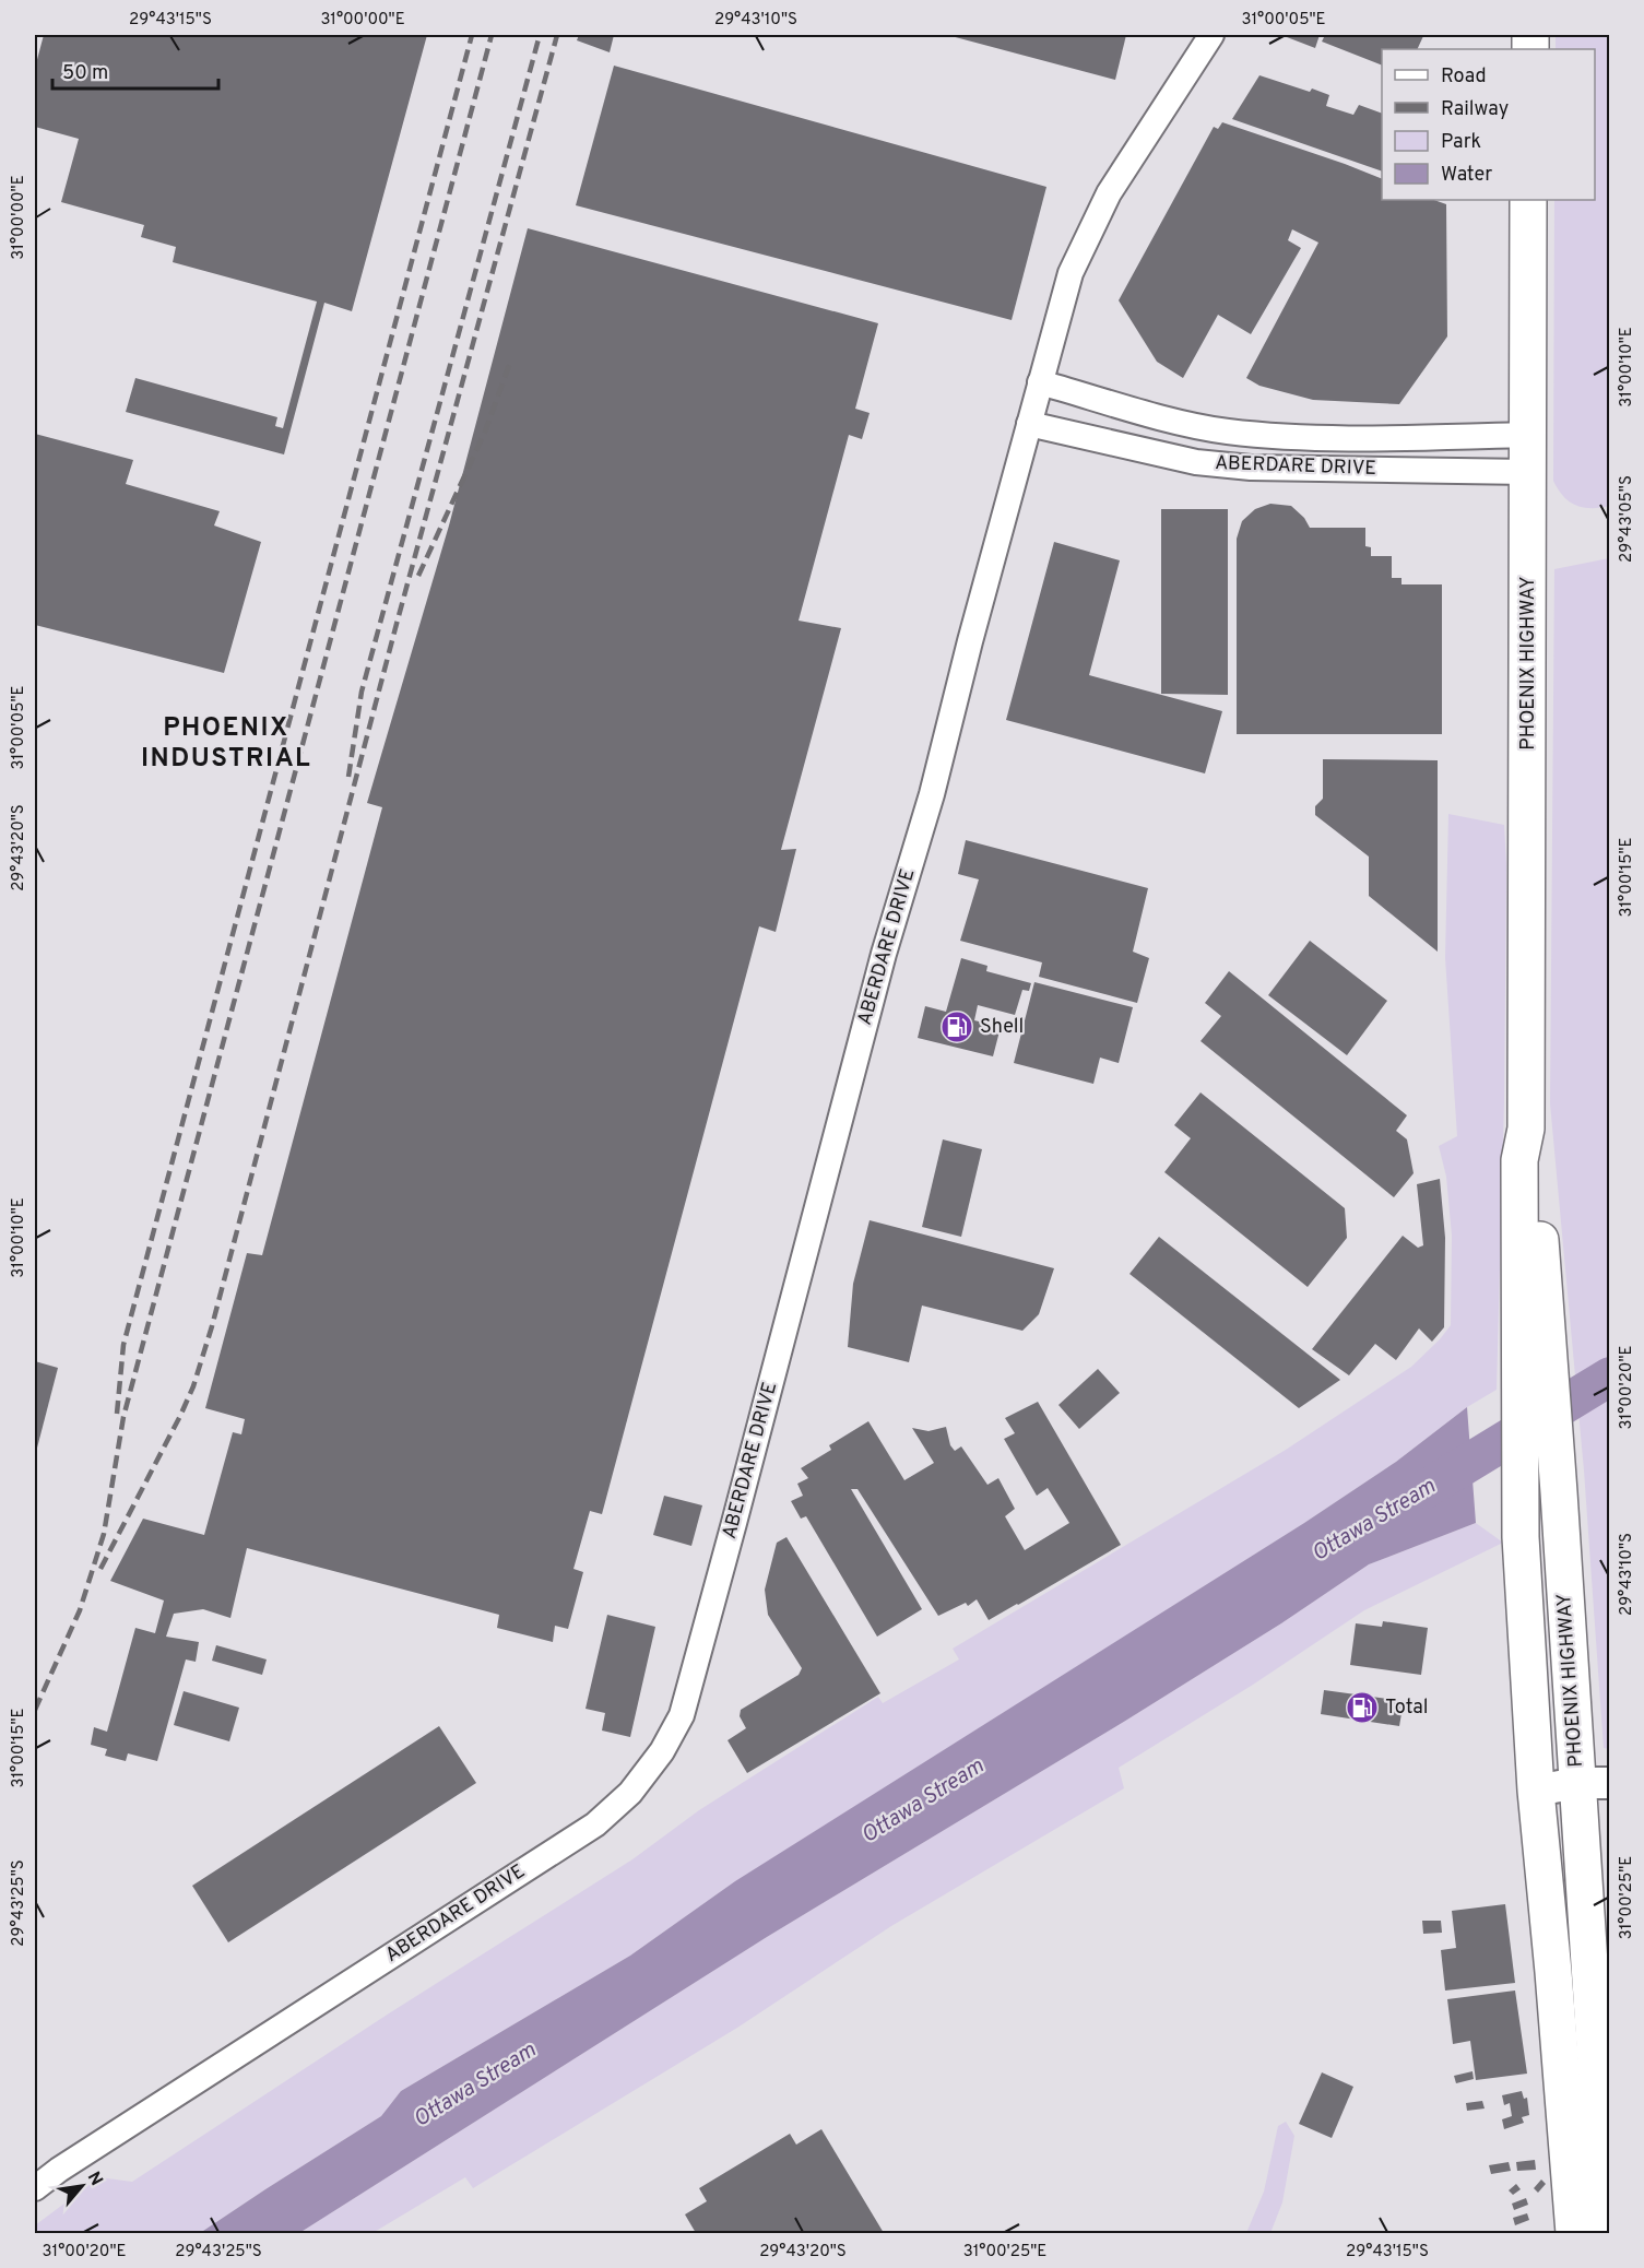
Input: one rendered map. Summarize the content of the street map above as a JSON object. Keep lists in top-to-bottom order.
{
  "streets": {
    "main road": ["PHOENIX HIGHWAY"],
    "street": ["ABERDARE DRIVE"]
  },
  "crossings": [
    ["ABERDARE DRIVE", "PHOENIX HIGHWAY"]
  ],
  "districts": ["PHOENIX INDUSTRIAL"],
  "water": ["Ottawa Stream"],
  "places": {
    "fuel station": ["Shell", "Total"]
  },
  "legend": [
    "Road",
    "Railway",
    "Park",
    "Water"
  ],
  "scale_bar": "50 m",
  "north": "top right",
  "coordinates": [
    "29°43'15\"S",
    "31°00'00\"E",
    "29°43'10\"S",
    "31°00'05\"E",
    "31°00'10\"E",
    "29°43'05\"S",
    "29°43'20\"S",
    "31°00'15\"E",
    "31°00'20\"E",
    "31°00'25\"E",
    "29°43'25\"S"
  ]
}
